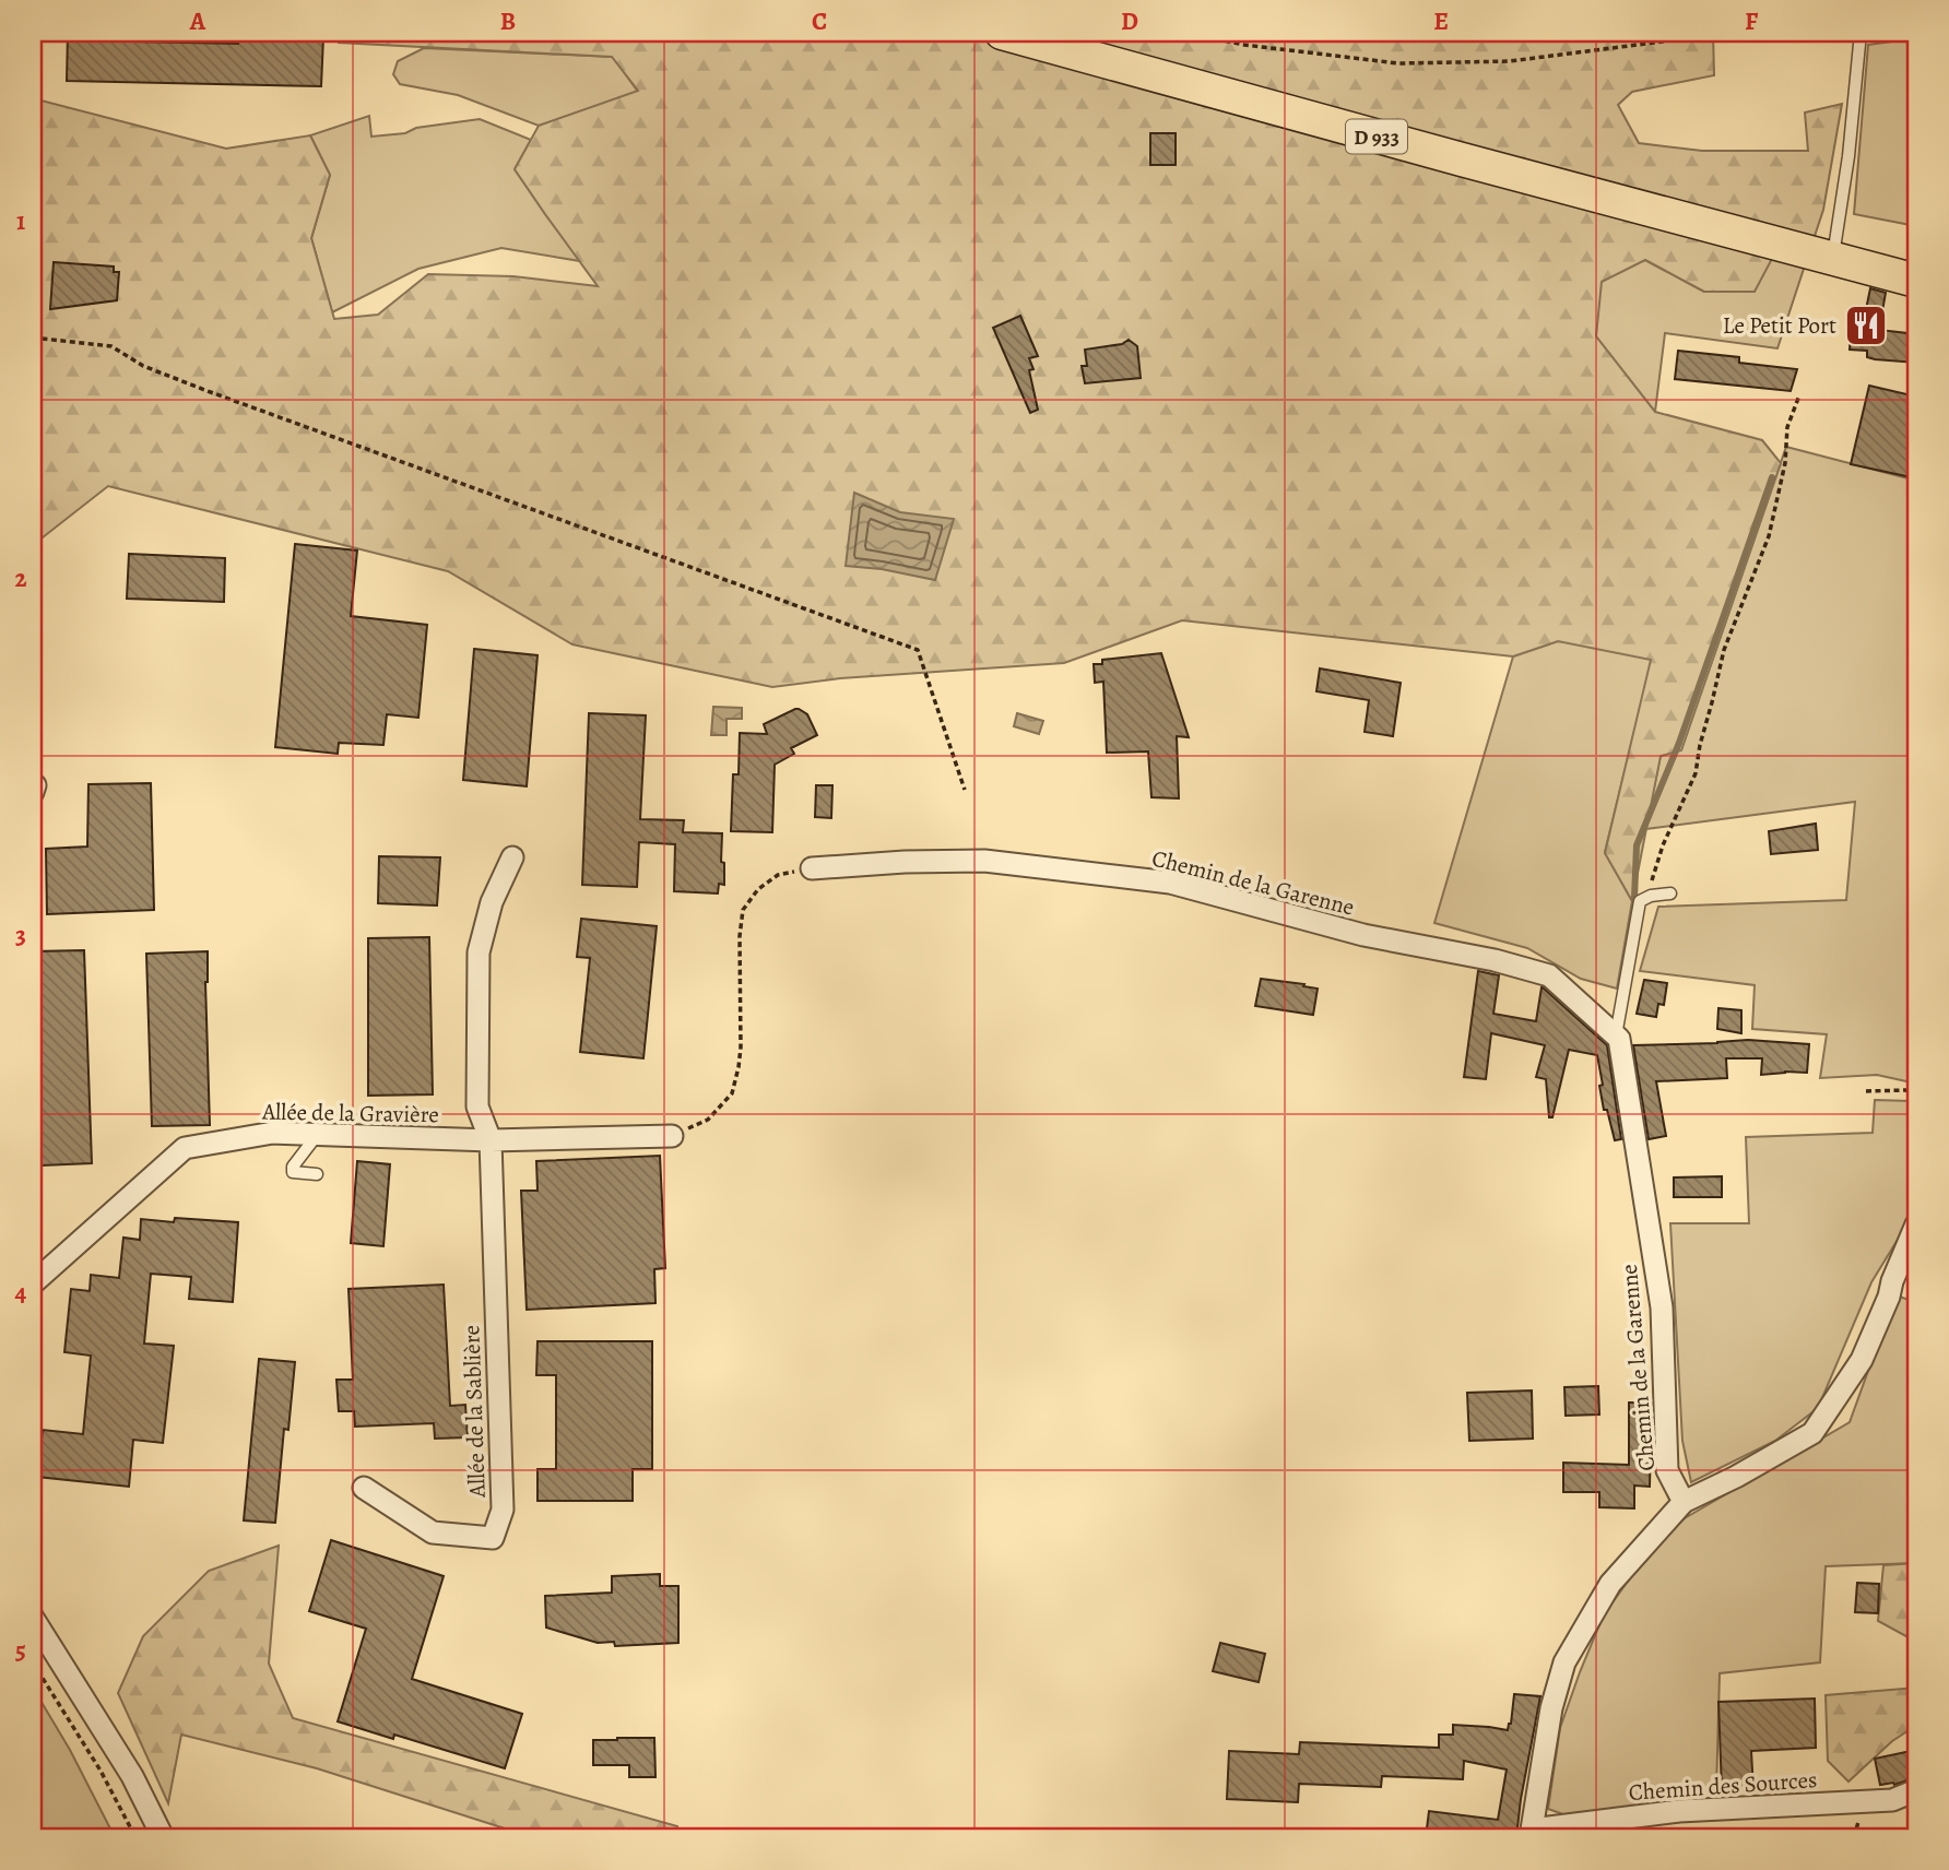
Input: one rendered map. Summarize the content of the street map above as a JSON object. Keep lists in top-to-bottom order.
{
  "streets": {
    "main road": ["D 933"],
    "street": [
      "Chemin de la Garenne",
      "Allée de la Gravière",
      "Allée de la Sablière",
      "Chemin des Sources"
    ]
  },
  "crossings": [
    ["Allée de la Gravière", "Allée de la Sablière"]
  ],
  "places": {
    "restaurant": ["Le Petit Port"]
  },
  "grid": {
    "columns": [
      "A",
      "B",
      "C",
      "D",
      "E",
      "F"
    ],
    "rows": [
      "1",
      "2",
      "3",
      "4",
      "5"
    ]
  }
}
